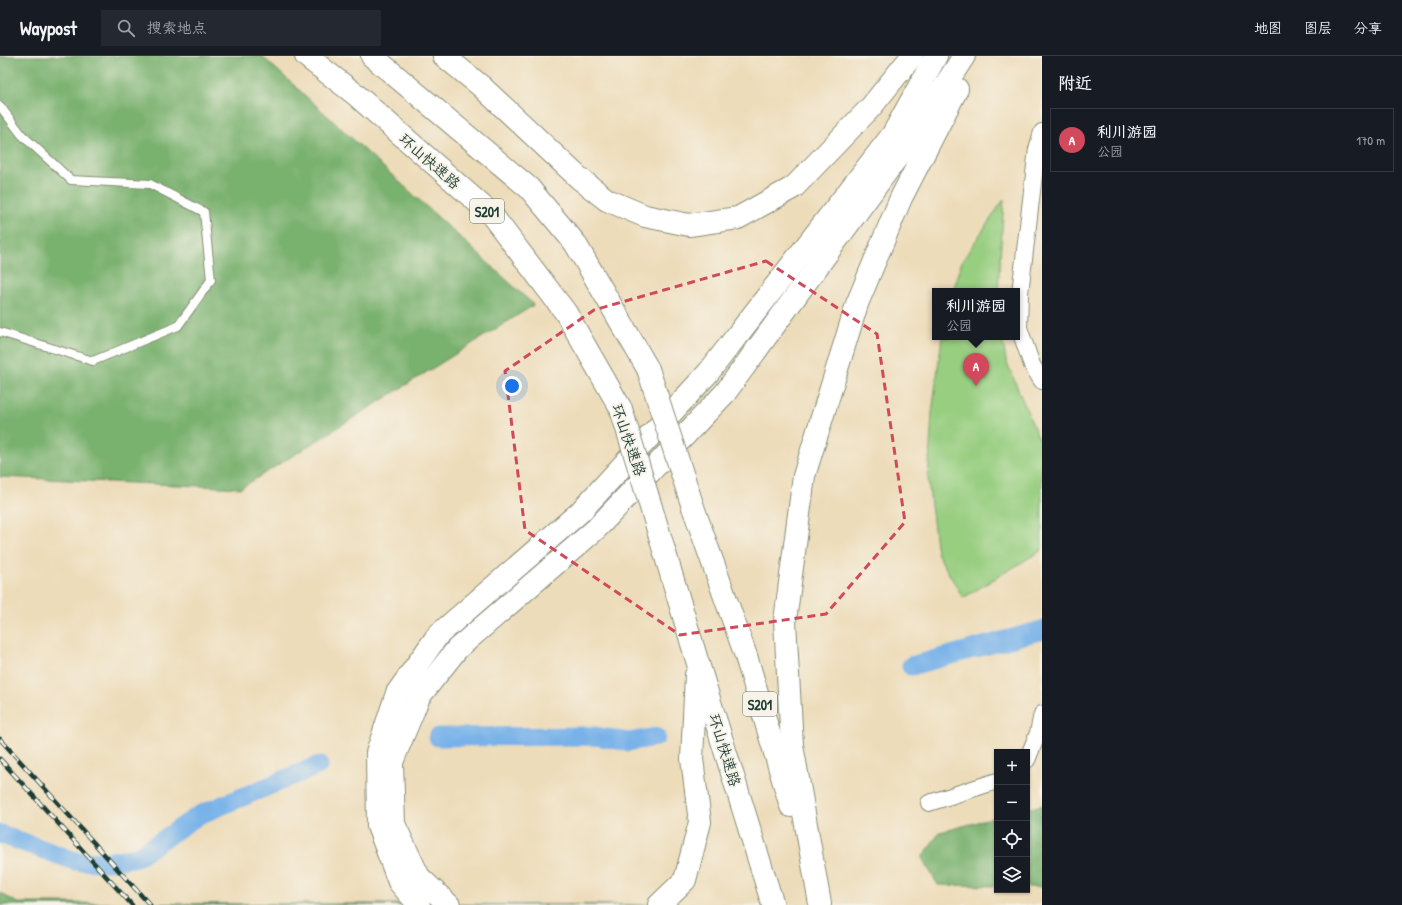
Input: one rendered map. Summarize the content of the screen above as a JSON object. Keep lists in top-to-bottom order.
{
  "streets": {
    "highway": ["环山快速路", "S201"]
  },
  "page": {
    "header": "Waypost",
    "search": "搜索地点",
    "nav": ["地图", "图层", "分享"],
    "heading": "附近",
    "list": [
      {
        "mark": "A",
        "name": "利川游园",
        "note": "公园",
        "value": "170 m"
      }
    ],
    "popup": ["利川游园", "公园"],
    "pins": "A",
    "map_buttons": ["+", "−"]
  }
}
